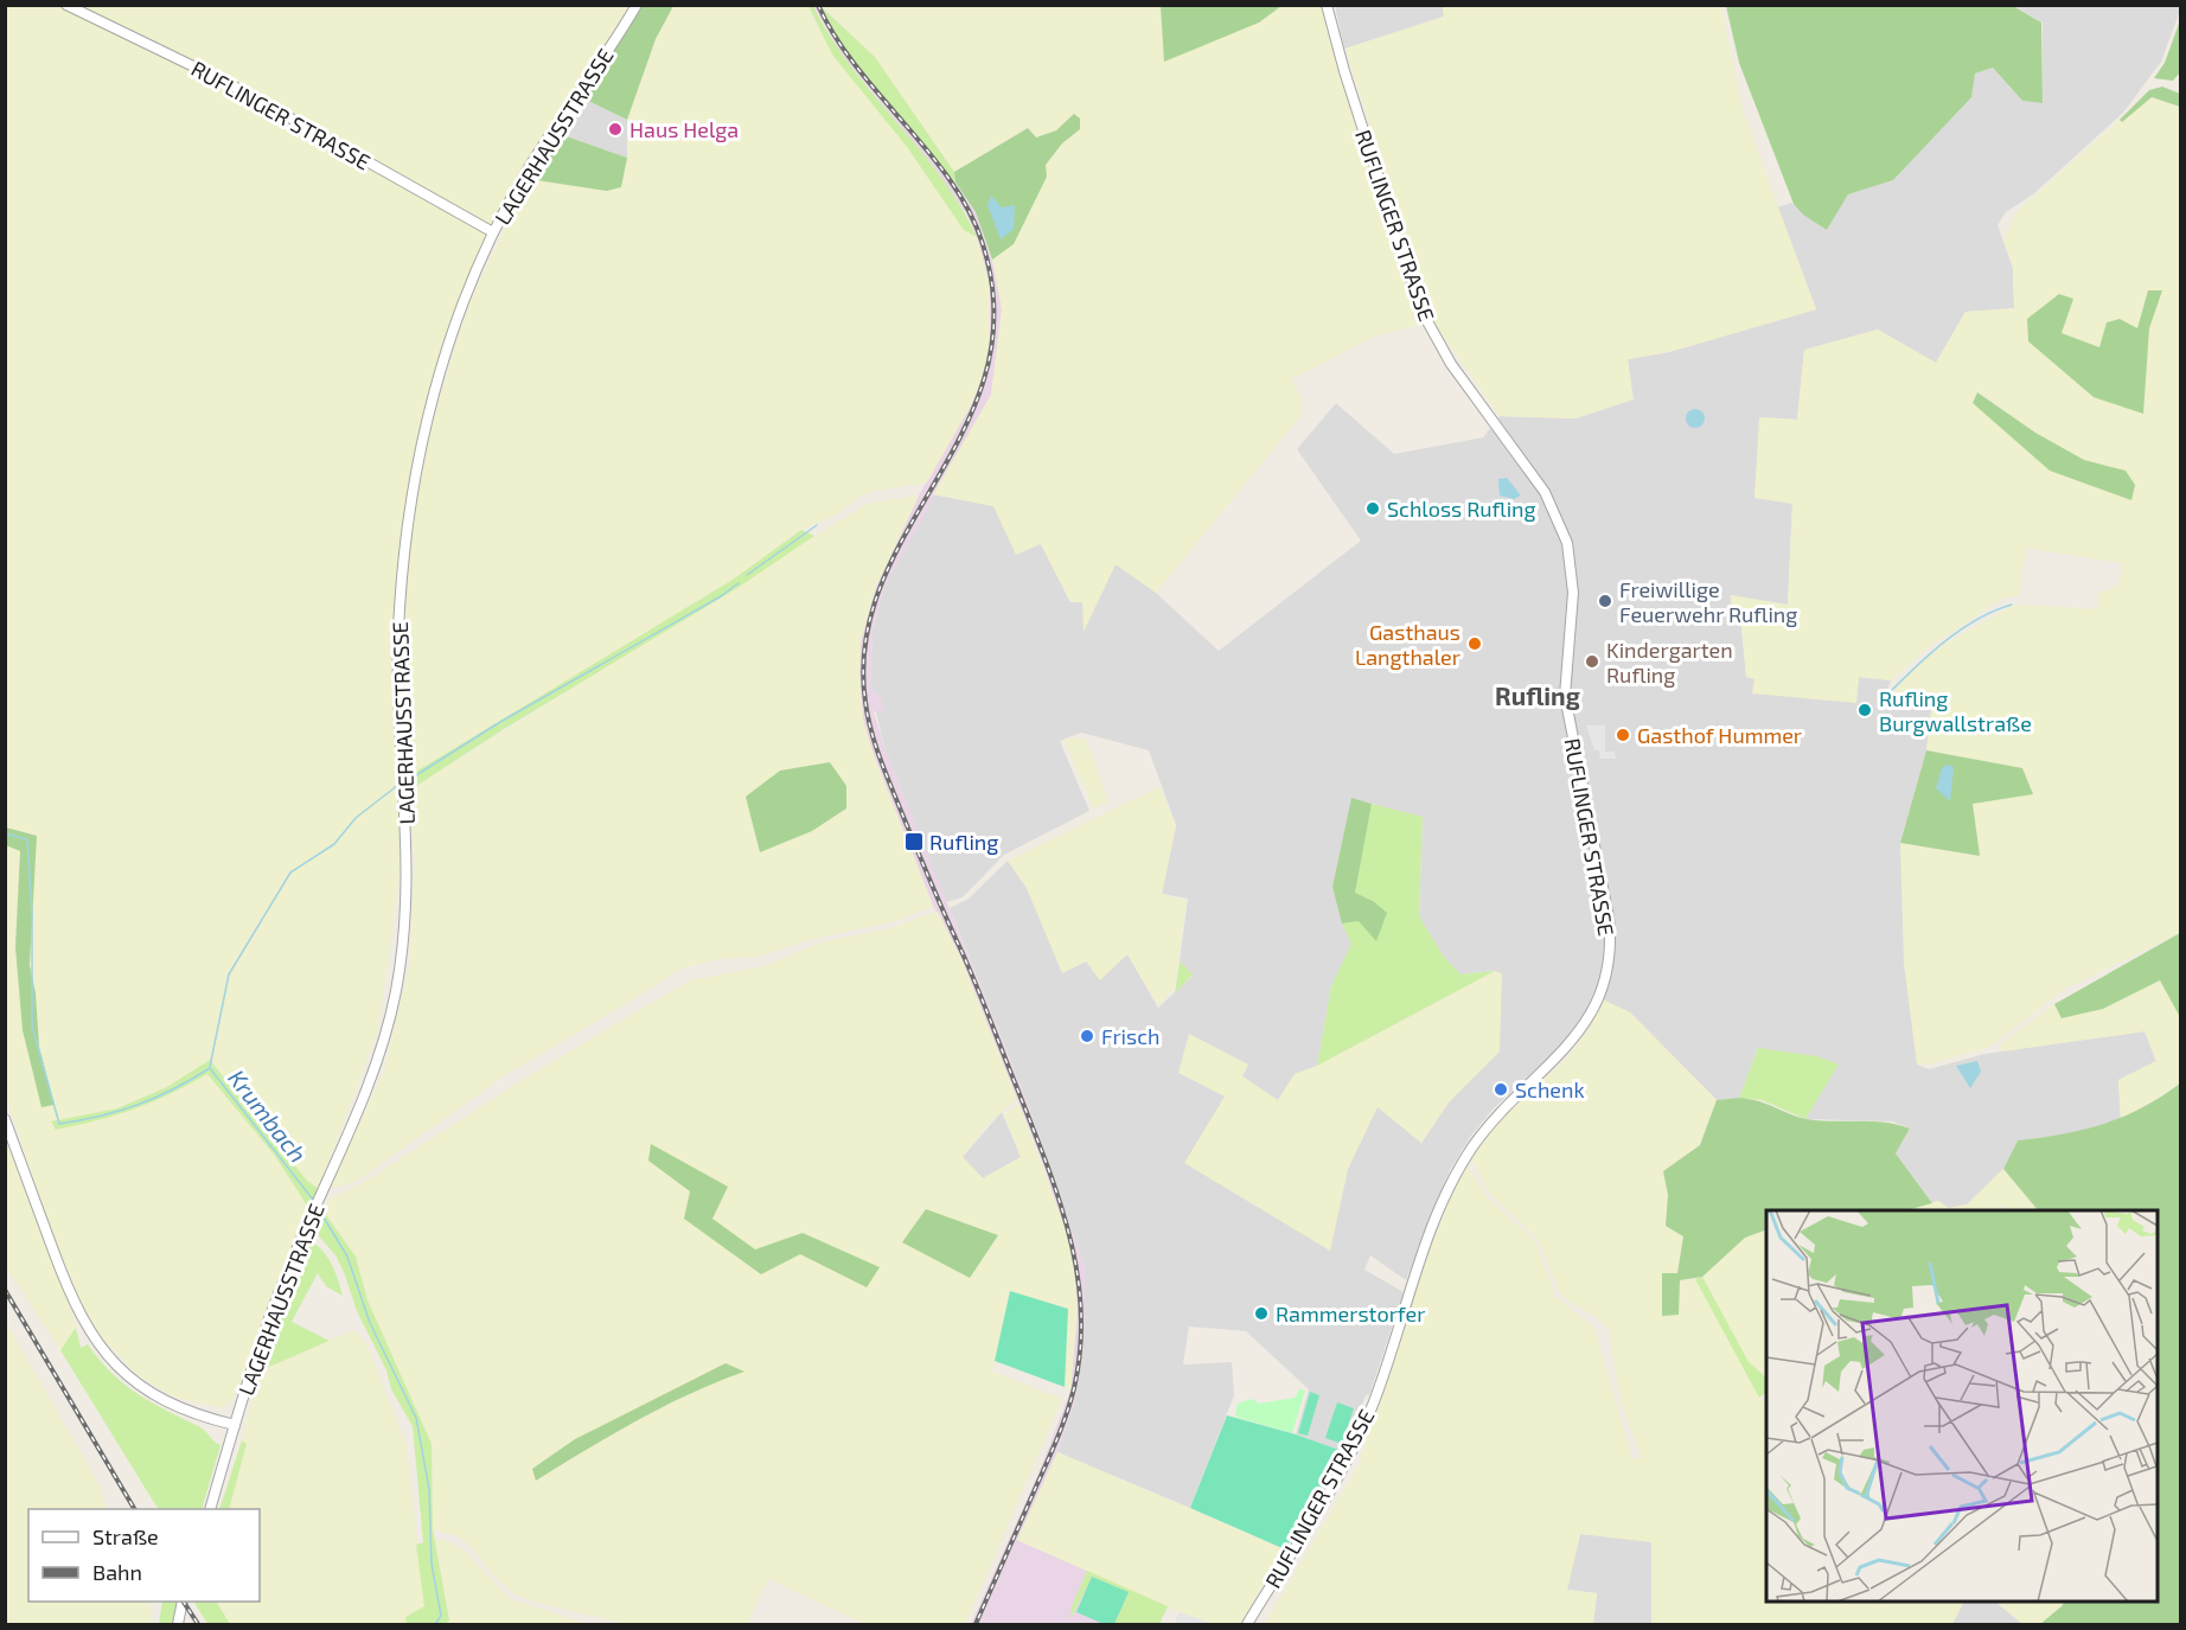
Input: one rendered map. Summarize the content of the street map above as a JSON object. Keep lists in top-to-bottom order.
{
  "streets": {
    "street": ["RUFLINGER STRASSE", "LAGERHAUSSTRASSE"]
  },
  "crossings": [
    ["RUFLINGER STRASSE", "LAGERHAUSSTRASSE"]
  ],
  "districts": ["Rufling"],
  "water": ["Krumbach"],
  "places": {
    "other": [
      "Haus Helga",
      "Schloss Rufling",
      "Freiwillige Feuerwehr Rufling",
      "Gasthaus Langthaler",
      "Kindergarten Rufling",
      "Rufling Burgwallstraße",
      "Gasthof Hummer",
      "Frisch",
      "Schenk",
      "Rammerstorfer"
    ],
    "transit": ["Rufling"]
  },
  "legend": ["Straße", "Bahn"]
}
